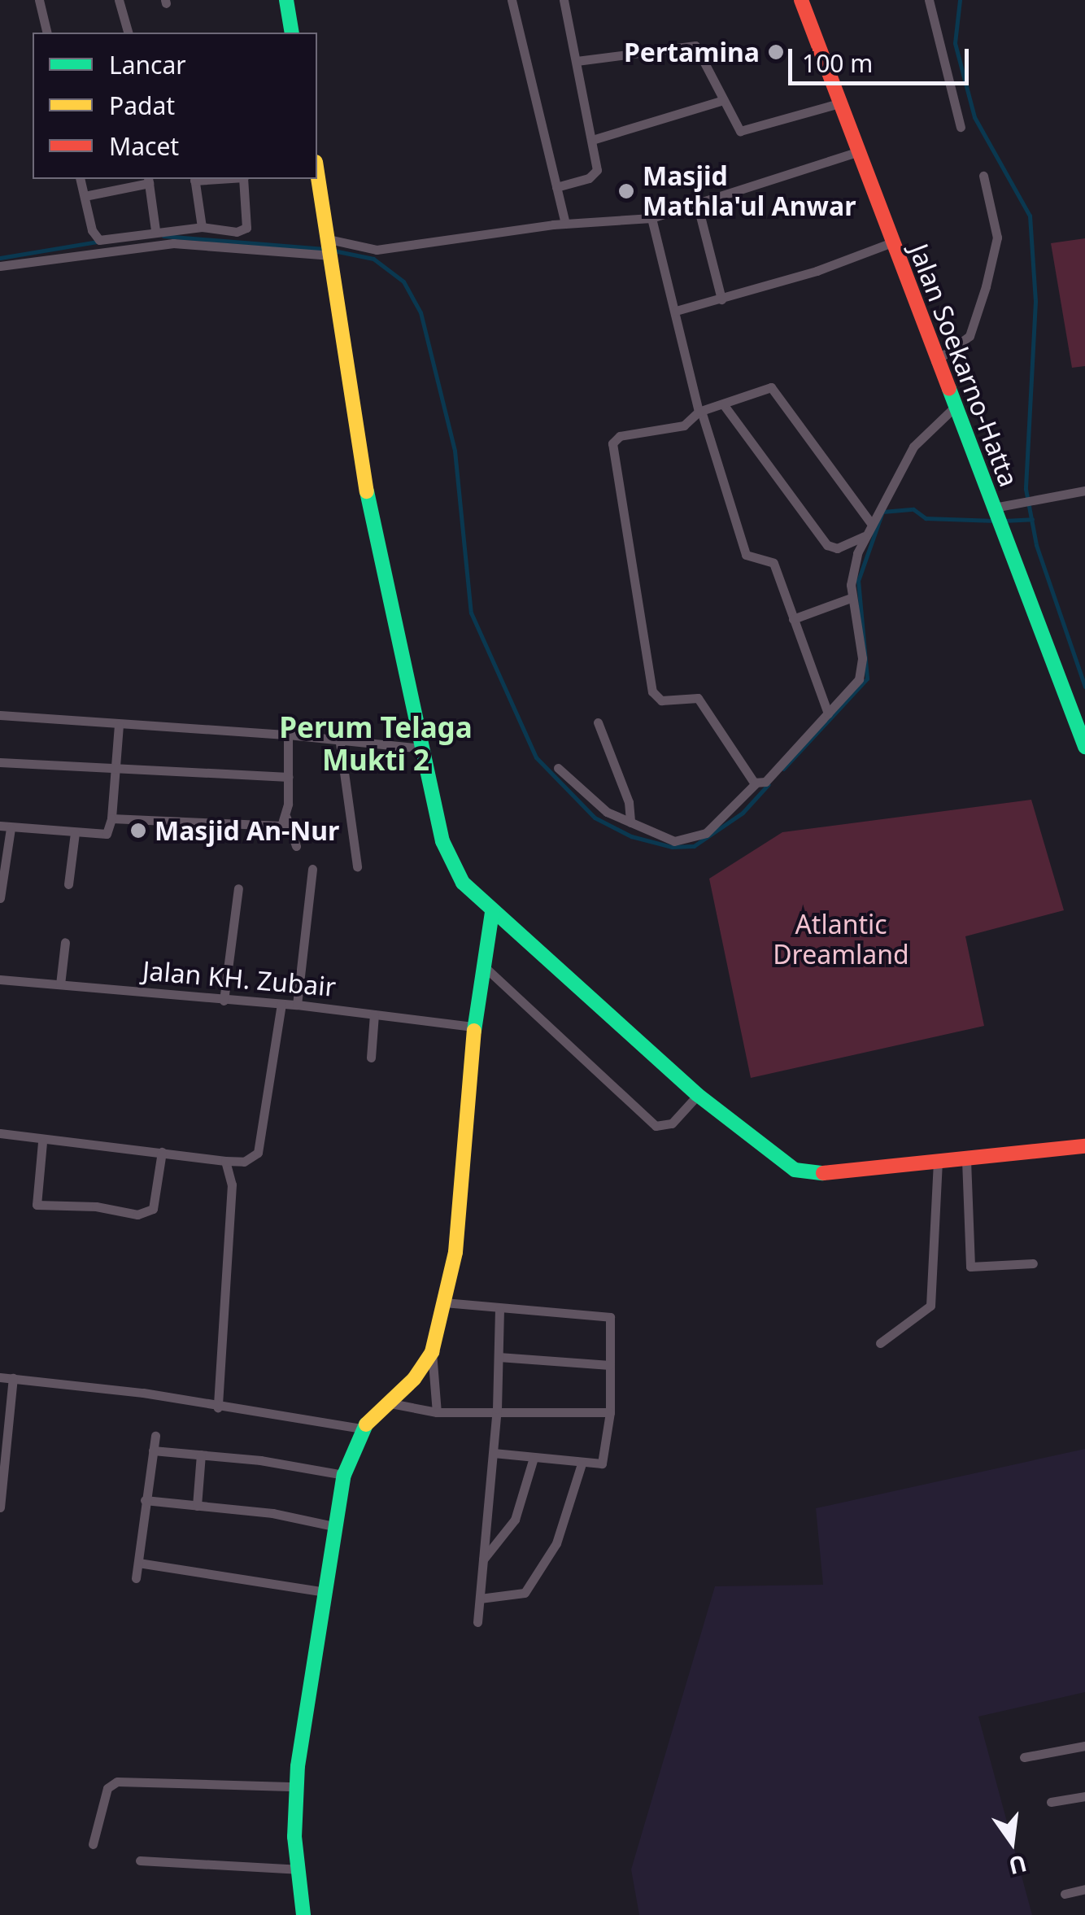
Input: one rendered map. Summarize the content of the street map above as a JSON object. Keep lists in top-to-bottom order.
{
  "streets": {
    "street": ["Jalan Soekarno-Hatta", "Jalan KH. Zubair"]
  },
  "districts": ["Perum Telaga Mukti 2"],
  "parks": ["Atlantic Dreamland"],
  "places": ["Pertamina", "Masjid Mathla'ul Anwar", "Masjid An-Nur"],
  "legend": ["Lancar", "Padat", "Macet"],
  "scale_bar": "100 m",
  "north": "bottom"
}
